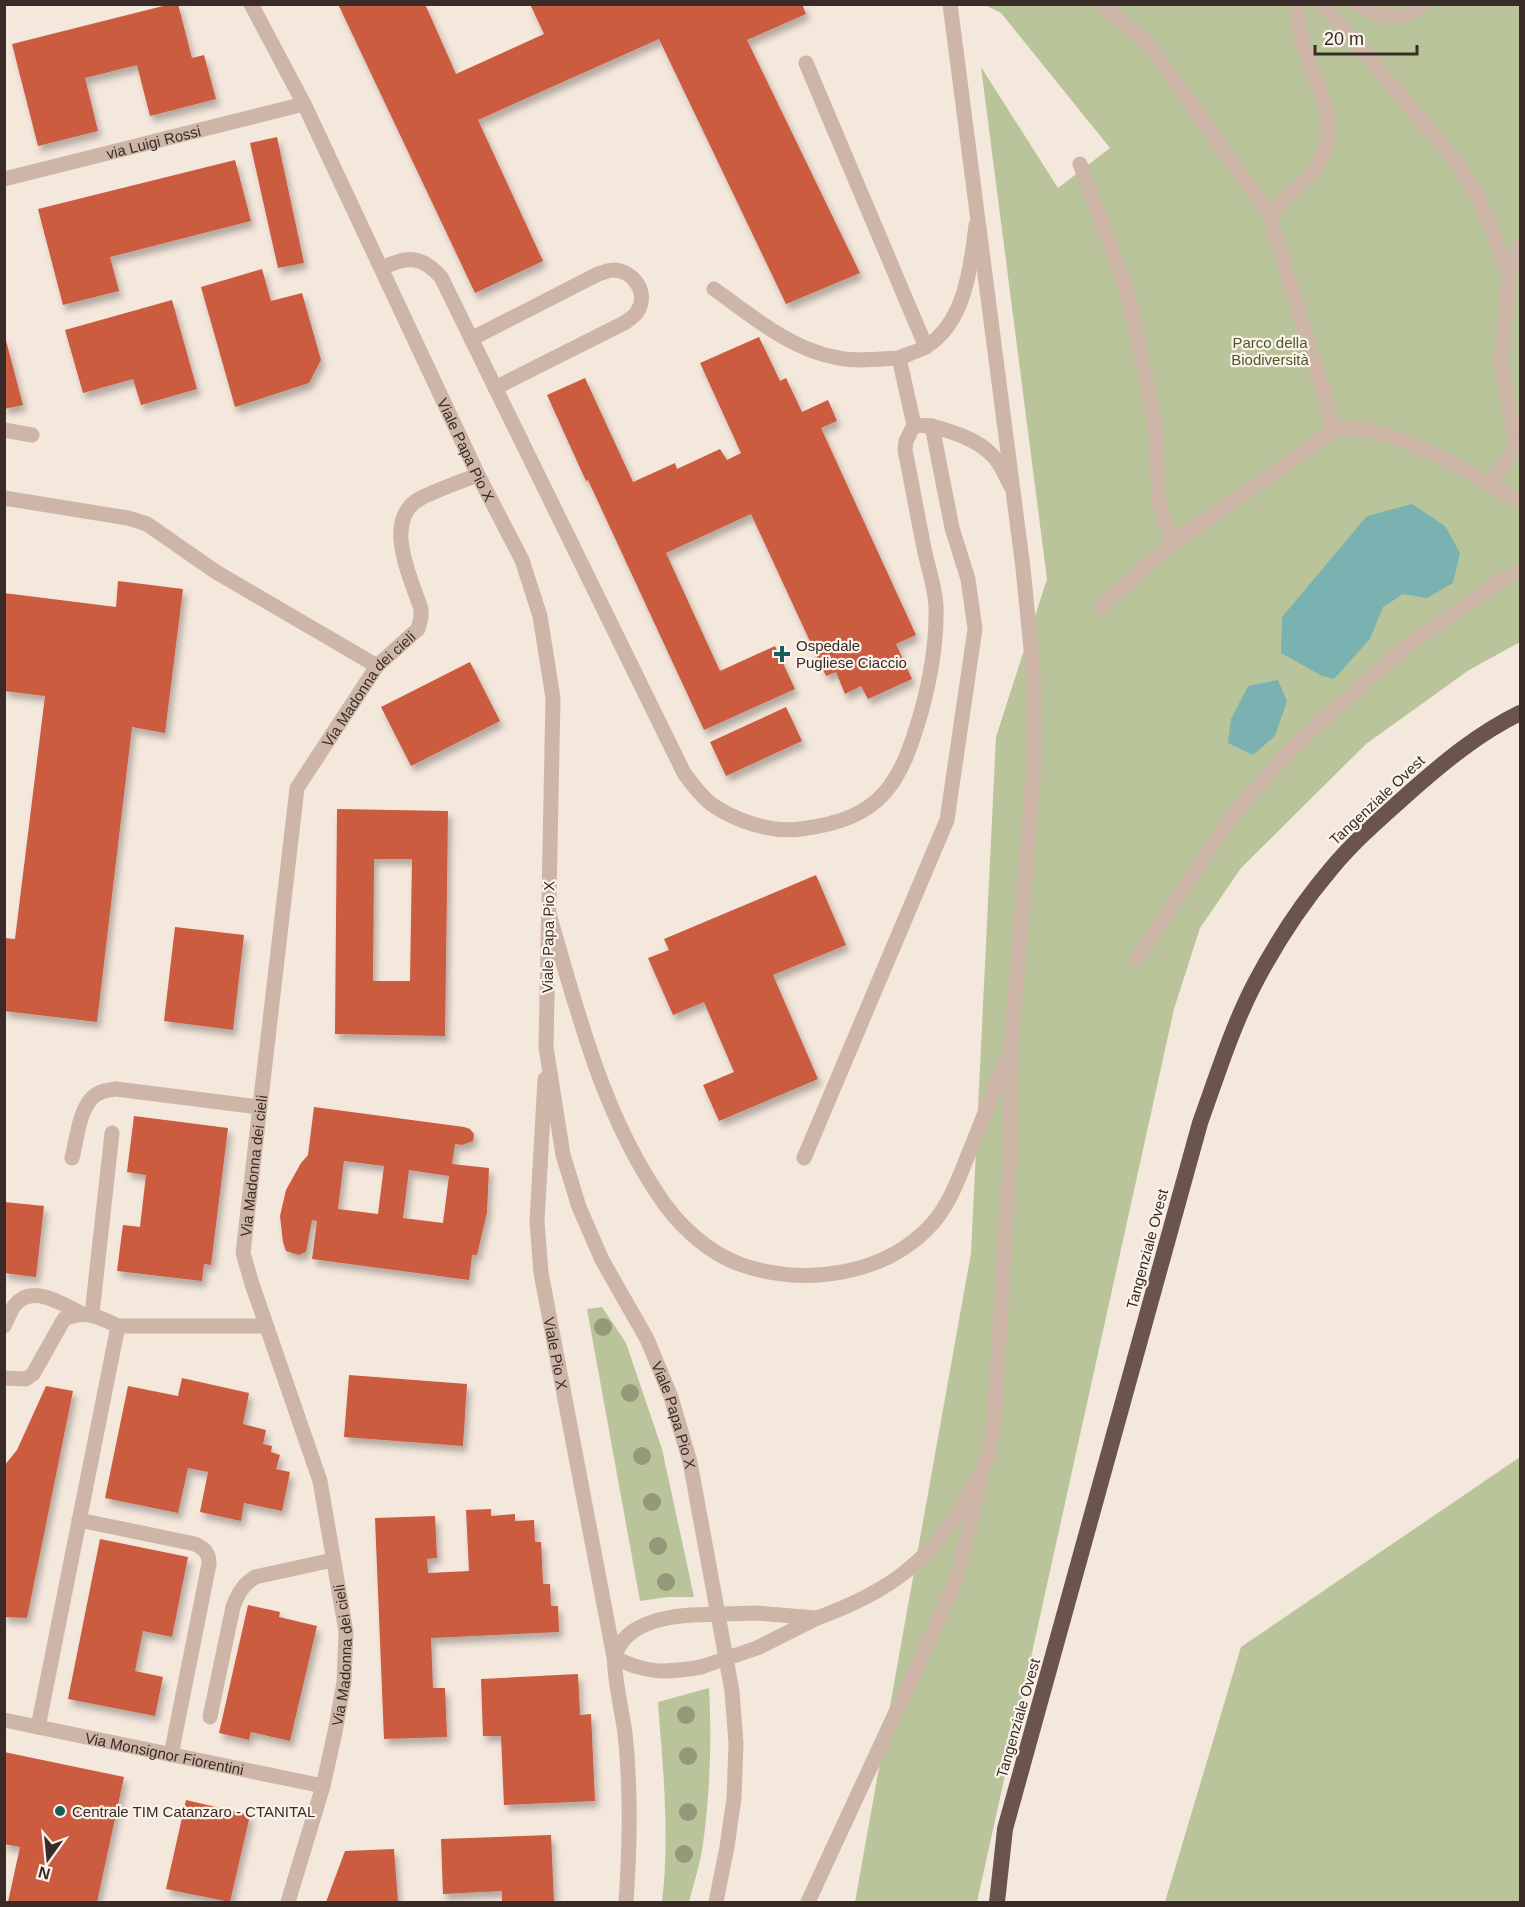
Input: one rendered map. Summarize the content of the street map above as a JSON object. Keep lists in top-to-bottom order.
{
  "streets": {
    "highway": ["Tangenziale Ovest"],
    "street": [
      "via Luigi Rossi",
      "Viale Papa Pio X",
      "Via Madonna dei cieli",
      "Viale Pio X",
      "Via Monsignor Fiorentini"
    ]
  },
  "crossings": [
    ["via Luigi Rossi", "Viale Papa Pio X"],
    ["Viale Papa Pio X", "Via Madonna dei cieli"],
    ["Viale Papa Pio X", "Viale Pio X"],
    ["Via Madonna dei cieli", "Via Monsignor Fiorentini"]
  ],
  "parks": ["Parco della Biodiversità"],
  "places": {
    "health": ["Ospedale Pugliese Ciaccio"],
    "other": ["Centrale TIM Catanzaro - CTANITAL"]
  },
  "scale_bar": "20 m",
  "north": "bottom"
}
